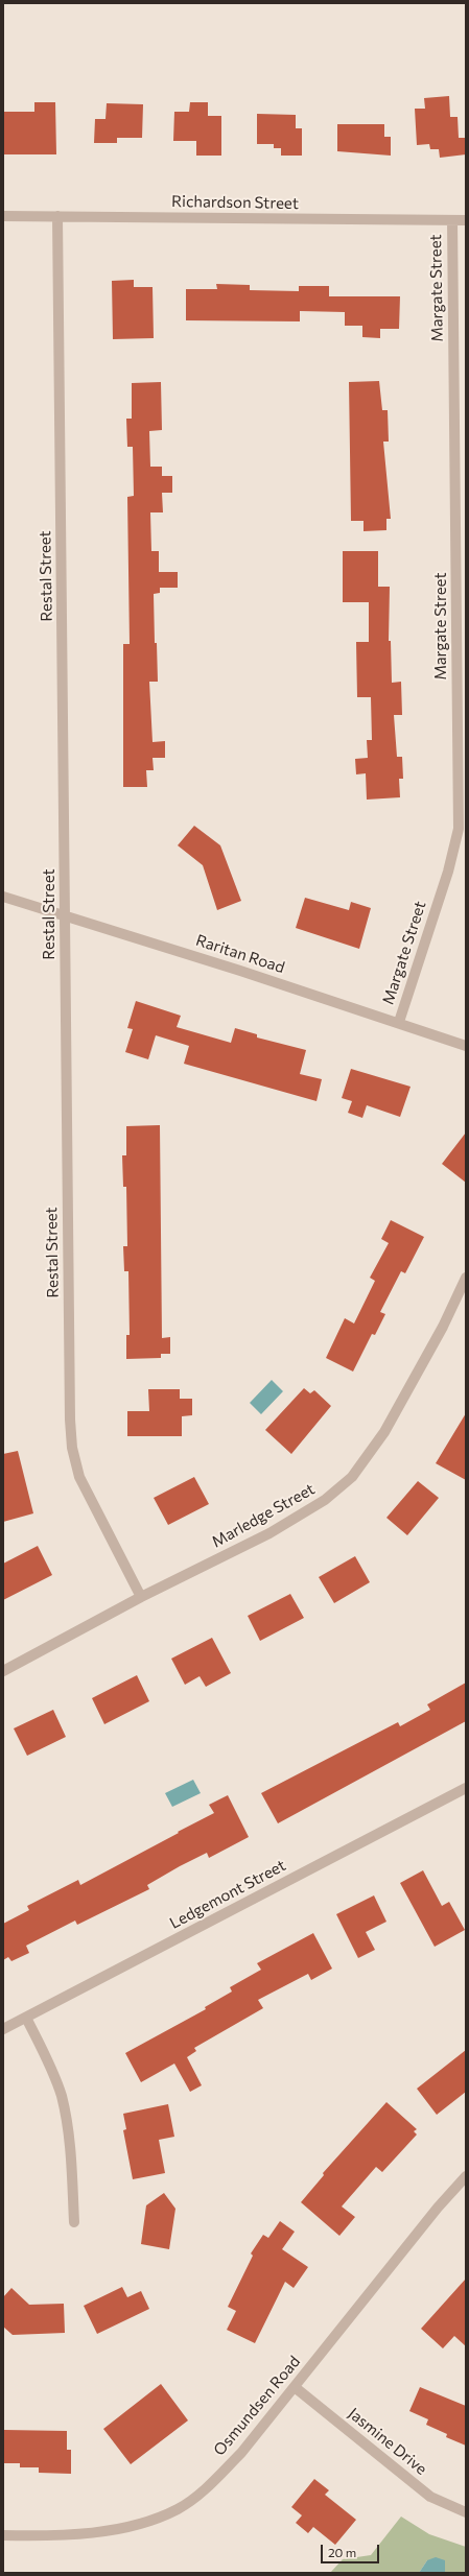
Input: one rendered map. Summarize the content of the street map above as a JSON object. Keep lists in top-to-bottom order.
{
  "streets": {
    "street": [
      "Richardson Street",
      "Margate Street",
      "Restal Street",
      "Raritan Road",
      "Marledge Street",
      "Ledgemont Street",
      "Osmundsen Road",
      "Jasmine Drive"
    ]
  },
  "crossings": [
    ["Richardson Street", "Margate Street"],
    ["Richardson Street", "Restal Street"],
    ["Margate Street", "Raritan Road"],
    ["Restal Street", "Raritan Road"],
    ["Restal Street", "Marledge Street"],
    ["Osmundsen Road", "Jasmine Drive"]
  ],
  "scale_bar": "20 m"
}
